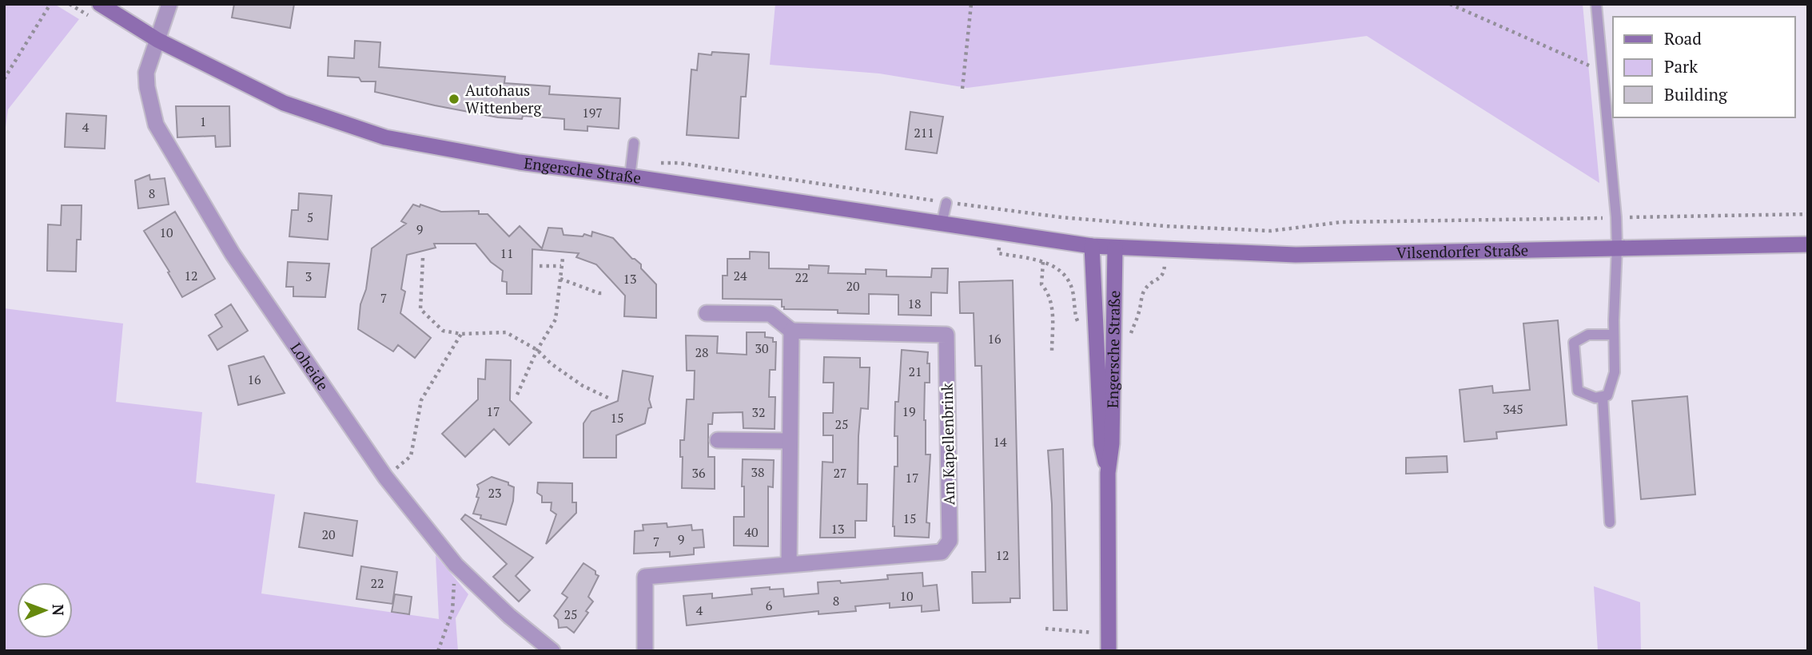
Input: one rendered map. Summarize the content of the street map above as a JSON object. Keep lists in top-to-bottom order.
{
  "streets": {
    "main road": ["Engersche Straße", "Vilsendorfer Straße"],
    "street": ["Loheide", "Am Kapellenbrink"]
  },
  "crossings": [
    ["Engersche Straße", "Vilsendorfer Straße"],
    ["Engersche Straße", "Loheide"]
  ],
  "places": ["Autohaus Wittenberg"],
  "house_numbers": [
    "197",
    "1",
    "4",
    "211",
    "8",
    "5",
    "9",
    "10",
    "11",
    "12",
    "24",
    "3",
    "22",
    "13",
    "20",
    "7",
    "18",
    "16",
    "30",
    "28",
    "21",
    "16",
    "345",
    "17",
    "19",
    "32",
    "15",
    "25",
    "14",
    "38",
    "36",
    "27",
    "17",
    "23",
    "15",
    "13",
    "40",
    "20",
    "9",
    "7",
    "12",
    "22",
    "10",
    "8",
    "6",
    "4",
    "25"
  ],
  "legend": ["Road", "Park", "Building"],
  "north": "right"
}
